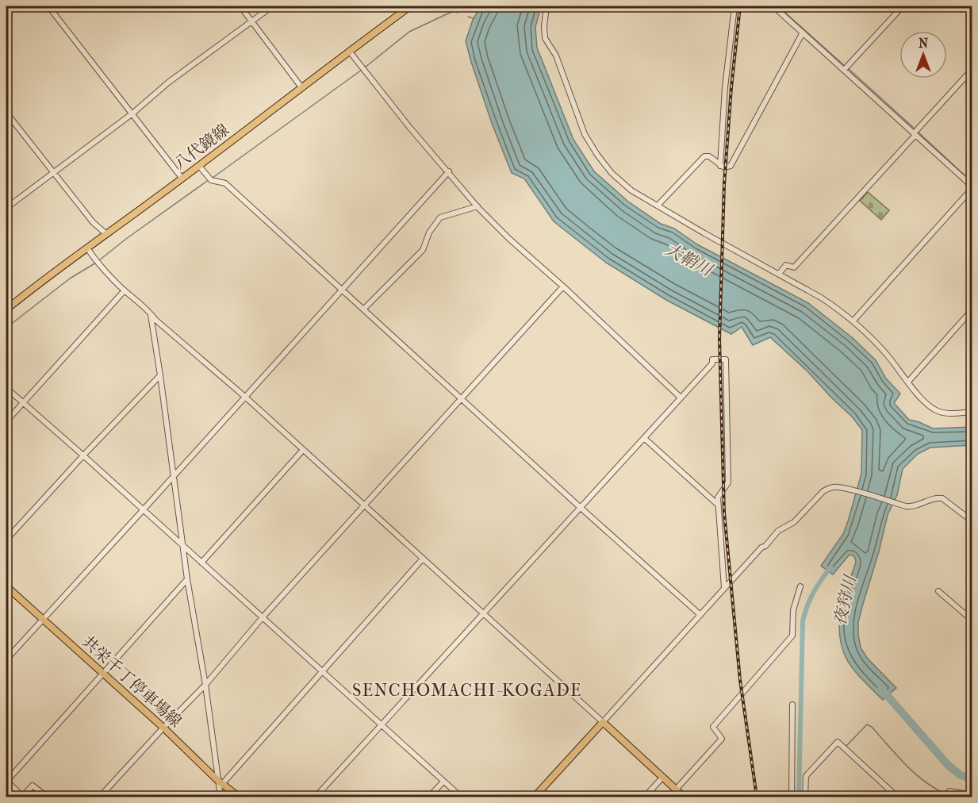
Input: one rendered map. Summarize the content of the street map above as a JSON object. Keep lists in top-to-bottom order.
{
  "streets": {
    "main road": ["八代鏡線", "共栄千丁停車場線"]
  },
  "districts": ["SENCHOMACHI-KOGADE"],
  "water": ["大鞘川", "夜狩川"],
  "north": "top"
}
